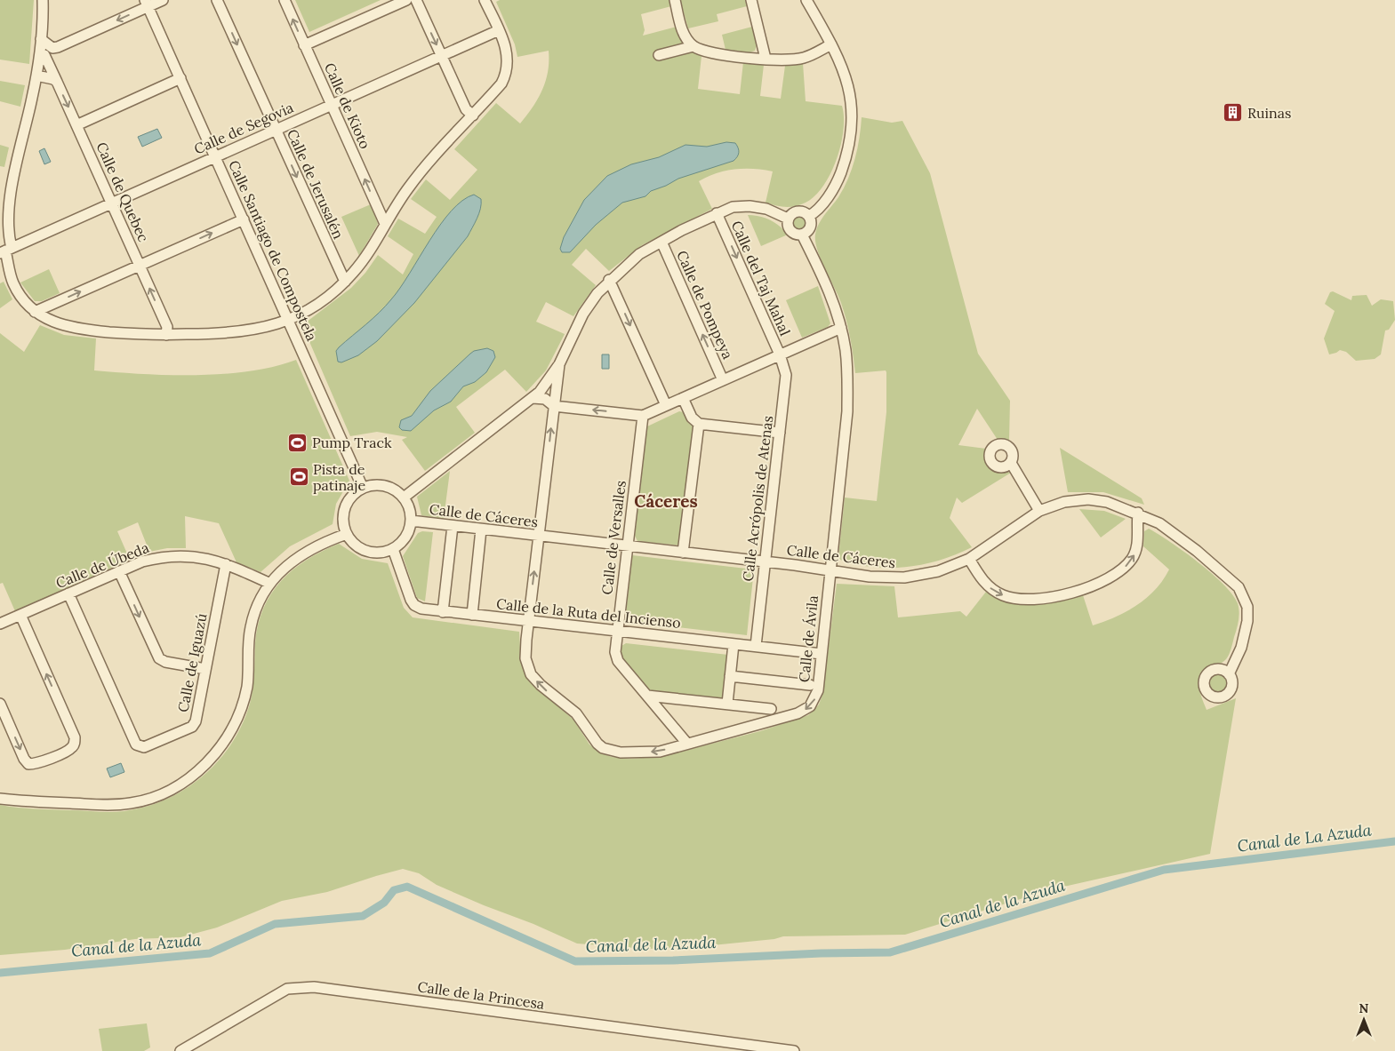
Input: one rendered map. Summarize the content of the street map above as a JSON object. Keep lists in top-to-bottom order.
{
  "streets": {
    "street": [
      "Calle de Kioto",
      "Calle de Segovia",
      "Calle de Jerusalén",
      "Calle de Quebec",
      "Calle Santiago de Compostela",
      "Calle del Taj Mahal",
      "Calle de Pompeya",
      "Calle Acrópolis de Atenas",
      "Calle de Cáceres",
      "Calle de Versalles",
      "Calle de Úbeda",
      "Calle de la Ruta del Incienso",
      "Calle de Ávila",
      "Calle de Iguazú",
      "Calle de la Princesa"
    ]
  },
  "crossings": [
    ["Calle de Kioto", "Calle de Segovia"],
    ["Calle de Segovia", "Calle de Jerusalén"],
    ["Calle de Segovia", "Calle de Quebec"],
    ["Calle de Segovia", "Calle Santiago de Compostela"],
    ["Calle Santiago de Compostela", "Calle de Cáceres"],
    ["Calle Santiago de Compostela", "Calle de la Ruta del Incienso"],
    ["Calle del Taj Mahal", "Calle Acrópolis de Atenas"],
    ["Calle Acrópolis de Atenas", "Calle de Cáceres"],
    ["Calle Acrópolis de Atenas", "Calle de la Ruta del Incienso"],
    ["Calle de Cáceres", "Calle de Versalles"],
    ["Calle de Cáceres", "Calle de la Ruta del Incienso"],
    ["Calle de Cáceres", "Calle de Ávila"],
    ["Calle de Versalles", "Calle de la Ruta del Incienso"],
    ["Calle de Versalles", "Calle de Ávila"],
    ["Calle de Úbeda", "Calle de Iguazú"],
    ["Calle de la Ruta del Incienso", "Calle de Ávila"]
  ],
  "one_way": ["Calle de Kioto", "Calle de Jerusalén", "Calle del Taj Mahal"],
  "districts": ["Cáceres"],
  "water": ["Canal de La Azuda", "Canal de la Azuda"],
  "places": {
    "building": ["Ruinas"],
    "sports": ["Pump Track", "Pista de patinaje"]
  },
  "north": "top"
}
